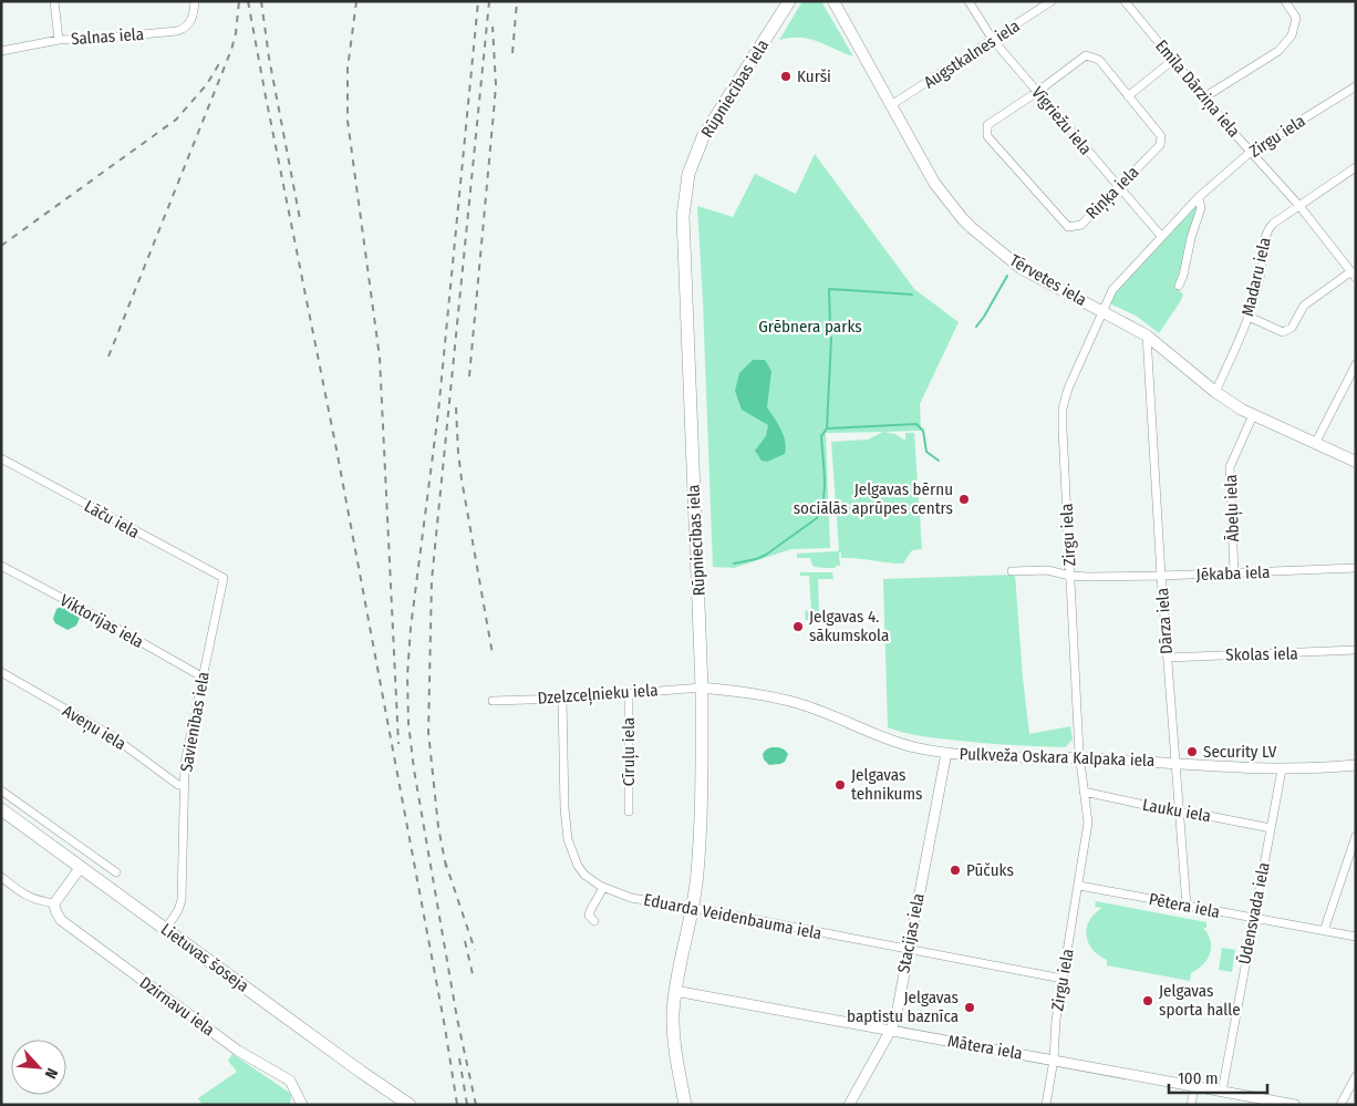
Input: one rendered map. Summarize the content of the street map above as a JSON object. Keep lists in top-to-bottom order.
{
  "streets": {
    "main road": ["Rūpniecības iela", "Tērvetes iela", "Lietuvas šoseja"],
    "street": [
      "Salnas iela",
      "Augstkalnes iela",
      "Emīla Dārziņa iela",
      "Vīgriežu iela",
      "Zirgu iela",
      "Riņķa iela",
      "Madaru iela",
      "Ābeļu iela",
      "Lāču iela",
      "Jēkaba iela",
      "Viktorijas iela",
      "Dārza iela",
      "Skolas iela",
      "Dzelzceļnieku iela",
      "Savienības iela",
      "Aveņu iela",
      "Cīruļu iela",
      "Pulkveža Oskara Kalpaka iela",
      "Lauku iela",
      "Pētera iela",
      "Ūdensvada iela",
      "Eduarda Veidenbauma iela",
      "Stacijas iela",
      "Dzirnavu iela",
      "Mātera iela"
    ]
  },
  "crossings": [
    ["Augstkalnes iela", "Vīgriežu iela"],
    ["Augstkalnes iela", "Tērvetes iela"],
    ["Rūpniecības iela", "Dzelzceļnieku iela"],
    ["Rūpniecības iela", "Pulkveža Oskara Kalpaka iela"],
    ["Rūpniecības iela", "Eduarda Veidenbauma iela"],
    ["Rūpniecības iela", "Mātera iela"],
    ["Emīla Dārziņa iela", "Zirgu iela"],
    ["Emīla Dārziņa iela", "Madaru iela"],
    ["Vīgriežu iela", "Zirgu iela"],
    ["Vīgriežu iela", "Riņķa iela"],
    ["Zirgu iela", "Tērvetes iela"],
    ["Zirgu iela", "Jēkaba iela"],
    ["Zirgu iela", "Pulkveža Oskara Kalpaka iela"],
    ["Zirgu iela", "Lauku iela"],
    ["Zirgu iela", "Pētera iela"],
    ["Zirgu iela", "Eduarda Veidenbauma iela"],
    ["Zirgu iela", "Mātera iela"],
    ["Madaru iela", "Tērvetes iela"],
    ["Tērvetes iela", "Ābeļu iela"],
    ["Tērvetes iela", "Dārza iela"],
    ["Ābeļu iela", "Jēkaba iela"],
    ["Lāču iela", "Savienības iela"],
    ["Jēkaba iela", "Dārza iela"],
    ["Viktorijas iela", "Savienības iela"],
    ["Dārza iela", "Skolas iela"],
    ["Dārza iela", "Pulkveža Oskara Kalpaka iela"],
    ["Dārza iela", "Lauku iela"],
    ["Dārza iela", "Pētera iela"],
    ["Dzelzceļnieku iela", "Cīruļu iela"],
    ["Dzelzceļnieku iela", "Pulkveža Oskara Kalpaka iela"],
    ["Dzelzceļnieku iela", "Eduarda Veidenbauma iela"],
    ["Savienības iela", "Aveņu iela"],
    ["Savienības iela", "Lietuvas šoseja"],
    ["Pulkveža Oskara Kalpaka iela", "Ūdensvada iela"],
    ["Pulkveža Oskara Kalpaka iela", "Stacijas iela"],
    ["Lauku iela", "Ūdensvada iela"],
    ["Pētera iela", "Ūdensvada iela"],
    ["Ūdensvada iela", "Mātera iela"],
    ["Eduarda Veidenbauma iela", "Stacijas iela"],
    ["Stacijas iela", "Mātera iela"]
  ],
  "parks": ["Grēbnera parks"],
  "places": [
    "Kurši",
    "Jelgavas bērnu sociālās aprūpes centrs",
    "Jelgavas 4. sākumskola",
    "Security LV",
    "Jelgavas tehnikums",
    "Pūčuks",
    "Jelgavas sporta halle",
    "Jelgavas baptistu baznīca"
  ],
  "scale_bar": "100 m",
  "north": "bottom right"
}
